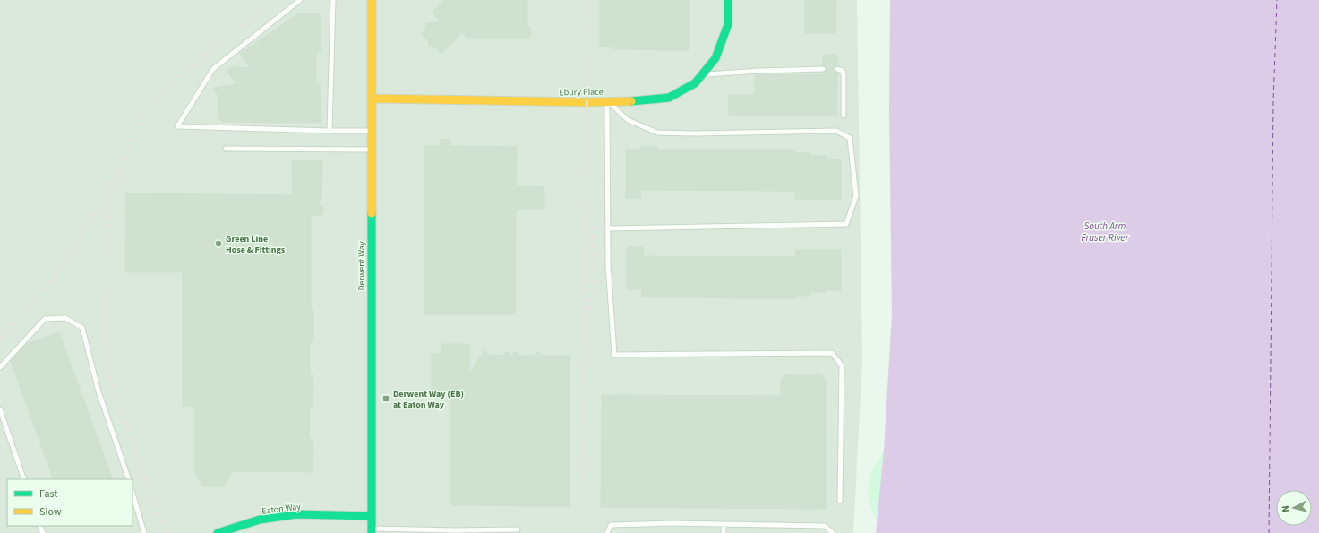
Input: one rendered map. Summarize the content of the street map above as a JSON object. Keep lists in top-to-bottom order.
{
  "streets": {
    "street": ["Ebury Place", "Derwent Way", "Eaton Way"]
  },
  "crossings": [
    ["Ebury Place", "Derwent Way"],
    ["Derwent Way", "Eaton Way"]
  ],
  "water": ["South Arm Fraser River"],
  "places": {
    "other": ["Green Line Hose & Fittings"],
    "transit": ["Derwent Way (EB) at Eaton Way"]
  },
  "legend": ["Fast", "Slow"],
  "north": "left"
}
